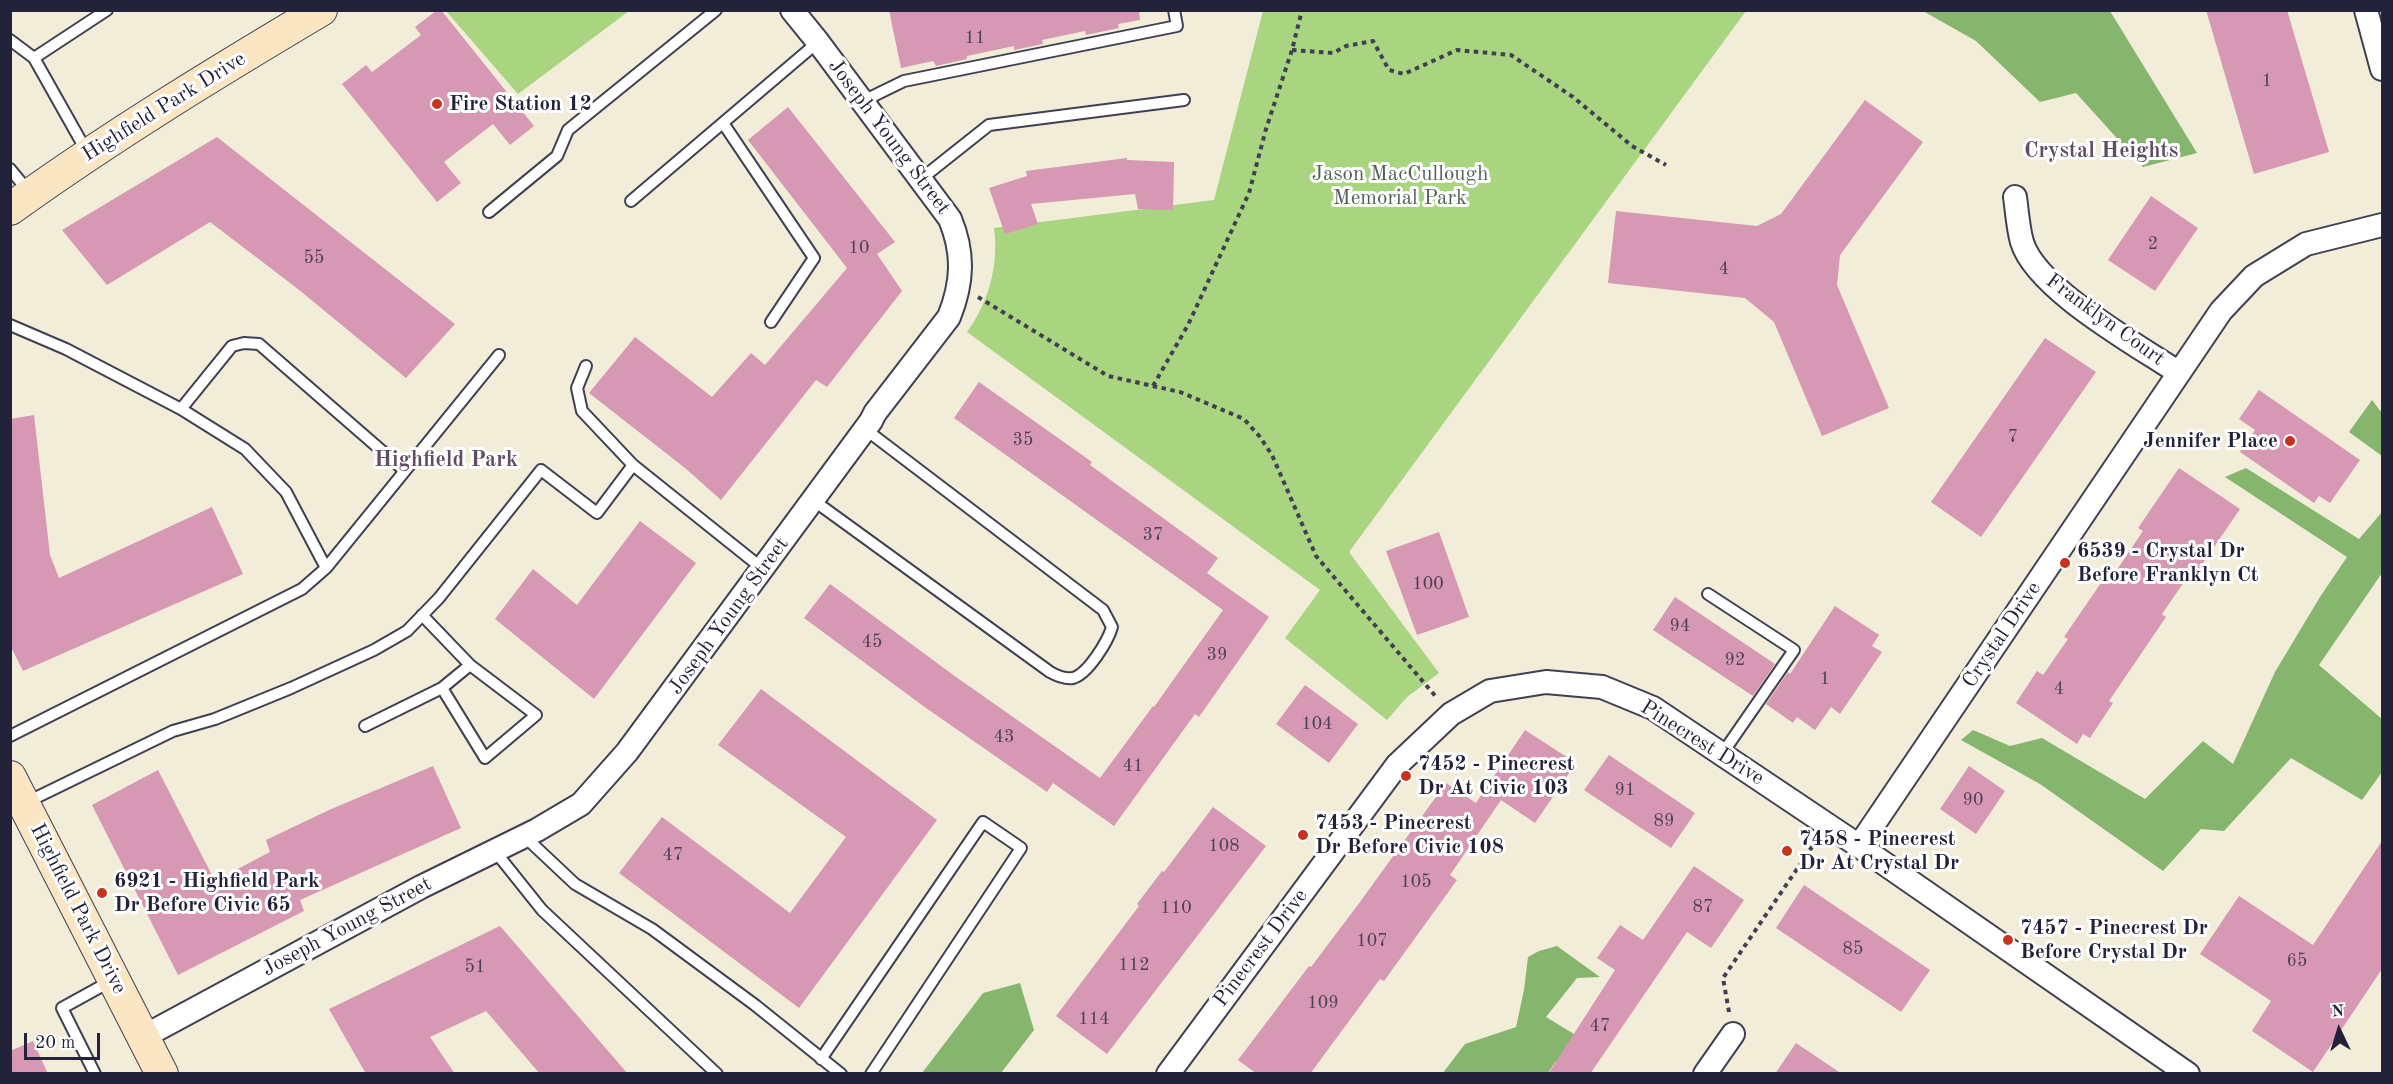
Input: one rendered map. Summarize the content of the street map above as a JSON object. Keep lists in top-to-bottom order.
{
  "streets": {
    "street": [
      "Highfield Park Drive",
      "Joseph Young Street",
      "Franklyn Court",
      "Crystal Drive",
      "Pinecrest Drive"
    ]
  },
  "crossings": [
    ["Highfield Park Drive", "Joseph Young Street"],
    ["Franklyn Court", "Crystal Drive"],
    ["Crystal Drive", "Pinecrest Drive"]
  ],
  "districts": ["Crystal Heights", "Highfield Park"],
  "parks": ["Jason MacCullough Memorial Park"],
  "places": [
    "Fire Station 12",
    "Jennifer Place",
    "6539 - Crystal Dr Before Franklyn Ct",
    "7452 - Pinecrest Dr At Civic 103",
    "7453 - Pinecrest Dr Before Civic 108",
    "7458 - Pinecrest Dr At Crystal Dr",
    "6921 - Highfield Park Dr Before Civic 65",
    "7457 - Pinecrest Dr Before Crystal Dr"
  ],
  "house_numbers": [
    "11",
    "1",
    "2",
    "10",
    "55",
    "4",
    "7",
    "35",
    "37",
    "100",
    "94",
    "45",
    "39",
    "92",
    "1",
    "4",
    "104",
    "43",
    "41",
    "91",
    "90",
    "89",
    "108",
    "47",
    "105",
    "87",
    "110",
    "107",
    "85",
    "65",
    "112",
    "51",
    "109",
    "114",
    "47"
  ],
  "scale_bar": "20 m",
  "north": "top"
}
